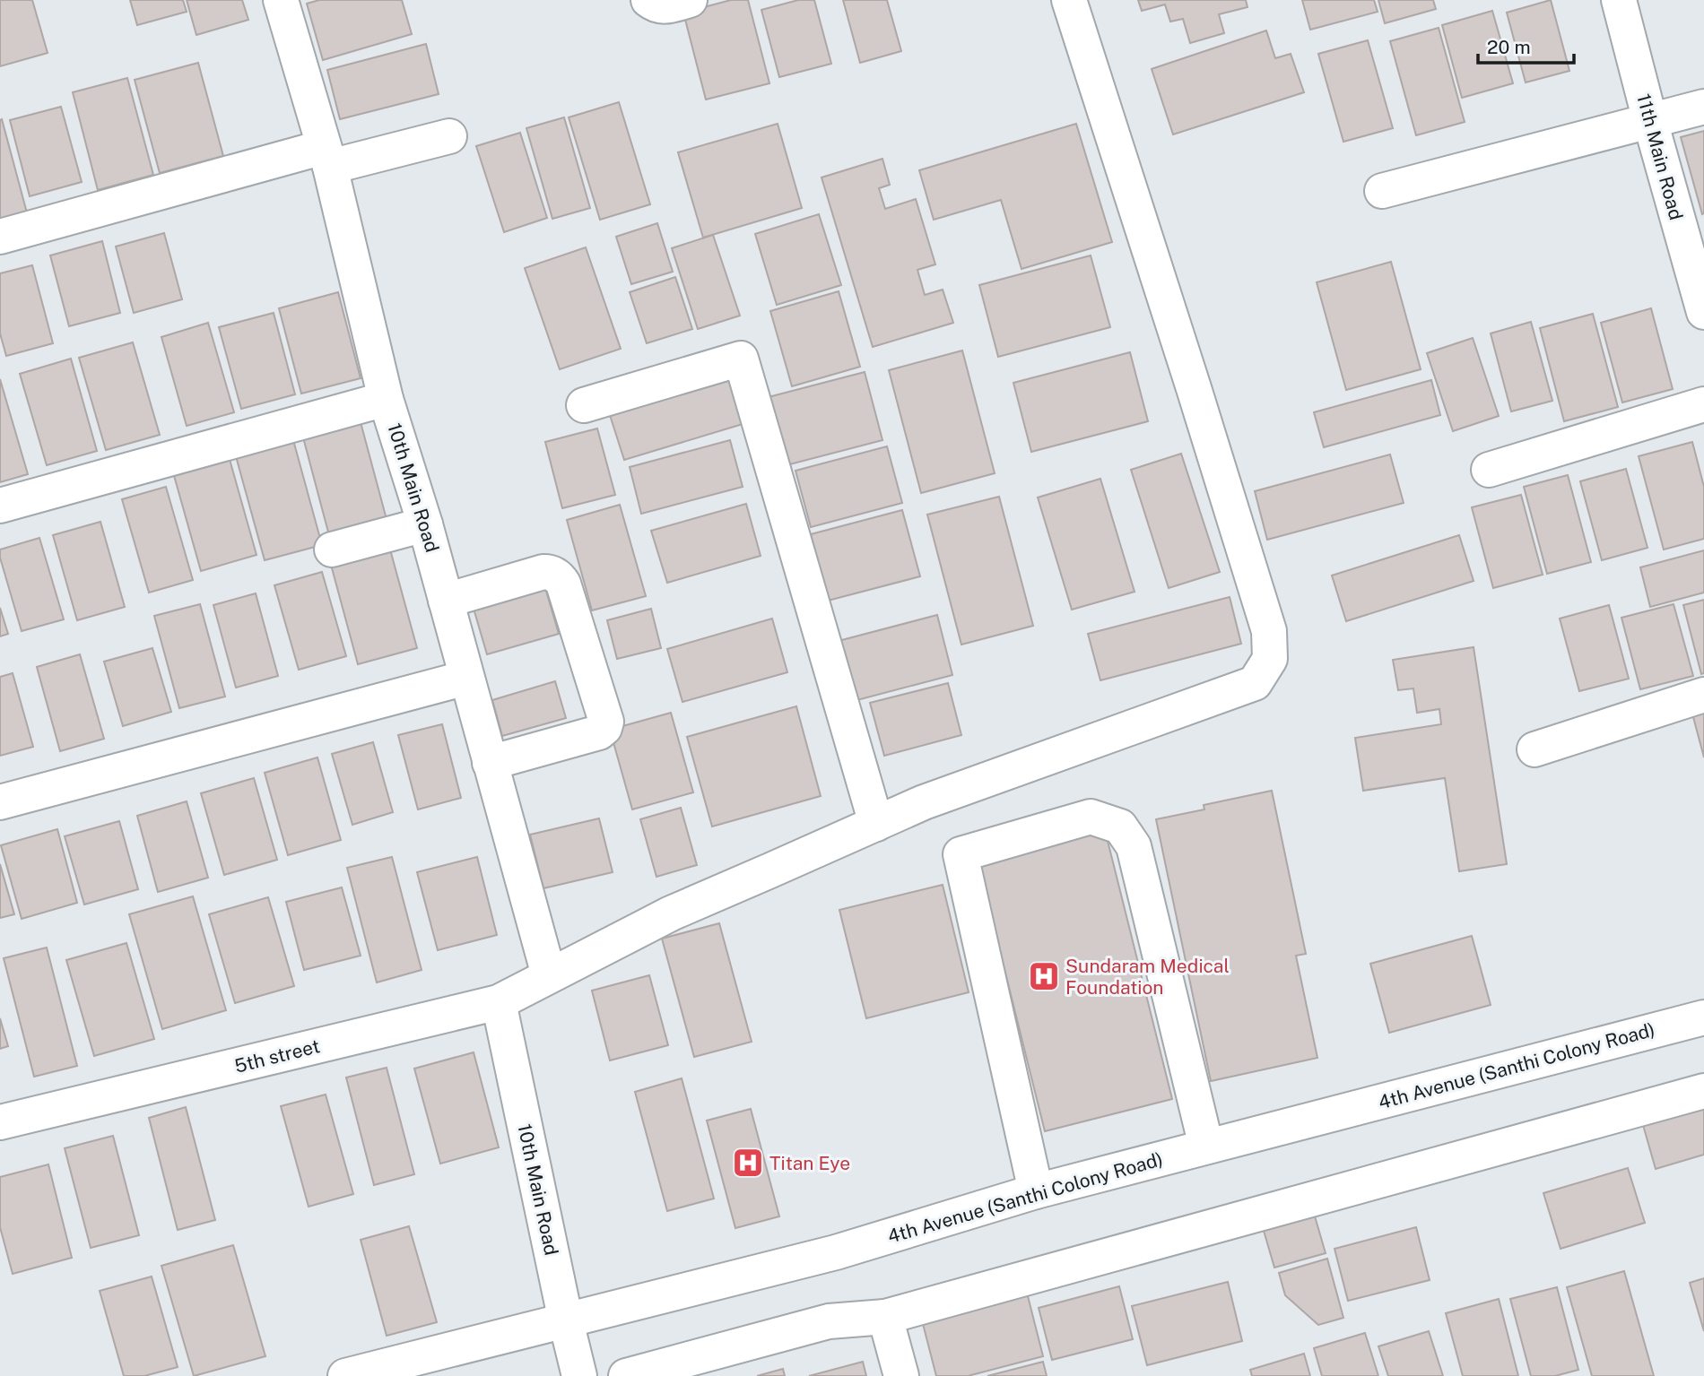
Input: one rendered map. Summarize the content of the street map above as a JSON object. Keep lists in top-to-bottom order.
{
  "streets": {
    "street": [
      "11th Main Road",
      "10th Main Road",
      "5th street",
      "4th Avenue (Santhi Colony Road)"
    ]
  },
  "crossings": [
    ["10th Main Road", "5th street"],
    ["10th Main Road", "4th Avenue (Santhi Colony Road)"]
  ],
  "places": {
    "hospital": ["Sundaram Medical Foundation", "Titan Eye"]
  },
  "scale_bar": "20 m"
}
